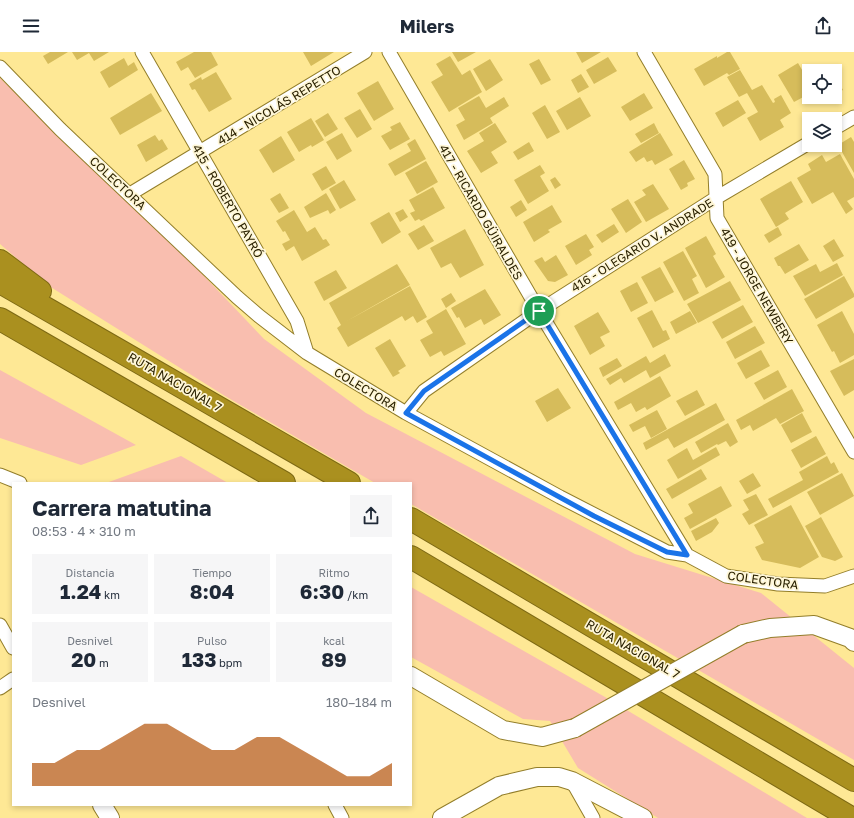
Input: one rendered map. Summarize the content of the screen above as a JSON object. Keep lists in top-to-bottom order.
{
  "streets": {
    "highway": ["RUTA NACIONAL 7"],
    "street": [
      "414 - NICOLÁS REPETTO",
      "COLECTORA",
      "415 - ROBERTO PAYRÓ",
      "417 - RICARDO GÜIRALDES",
      "416 - OLEGARIO V. ANDRADE",
      "419 - JORGE NEWBERY"
    ]
  },
  "crossings": [
    ["414 - NICOLÁS REPETTO", "COLECTORA"],
    ["414 - NICOLÁS REPETTO", "415 - ROBERTO PAYRÓ"],
    ["COLECTORA", "415 - ROBERTO PAYRÓ"],
    ["COLECTORA", "417 - RICARDO GÜIRALDES"],
    ["COLECTORA", "416 - OLEGARIO V. ANDRADE"],
    ["417 - RICARDO GÜIRALDES", "416 - OLEGARIO V. ANDRADE"],
    ["416 - OLEGARIO V. ANDRADE", "419 - JORGE NEWBERY"]
  ],
  "page": {
    "header": "Milers",
    "heading": ["Carrera matutina", "08:53 · 4 × 310 m"],
    "stats": [
      ["Distancia", "1.24 km"],
      ["Tiempo", "8:04"],
      ["Ritmo", "6:30 /km"],
      ["Desnivel", "20 m"],
      ["Pulso", "133 bpm"],
      ["kcal", "89"]
    ],
    "chart": ["Desnivel", "180–184 m"]
  }
}
